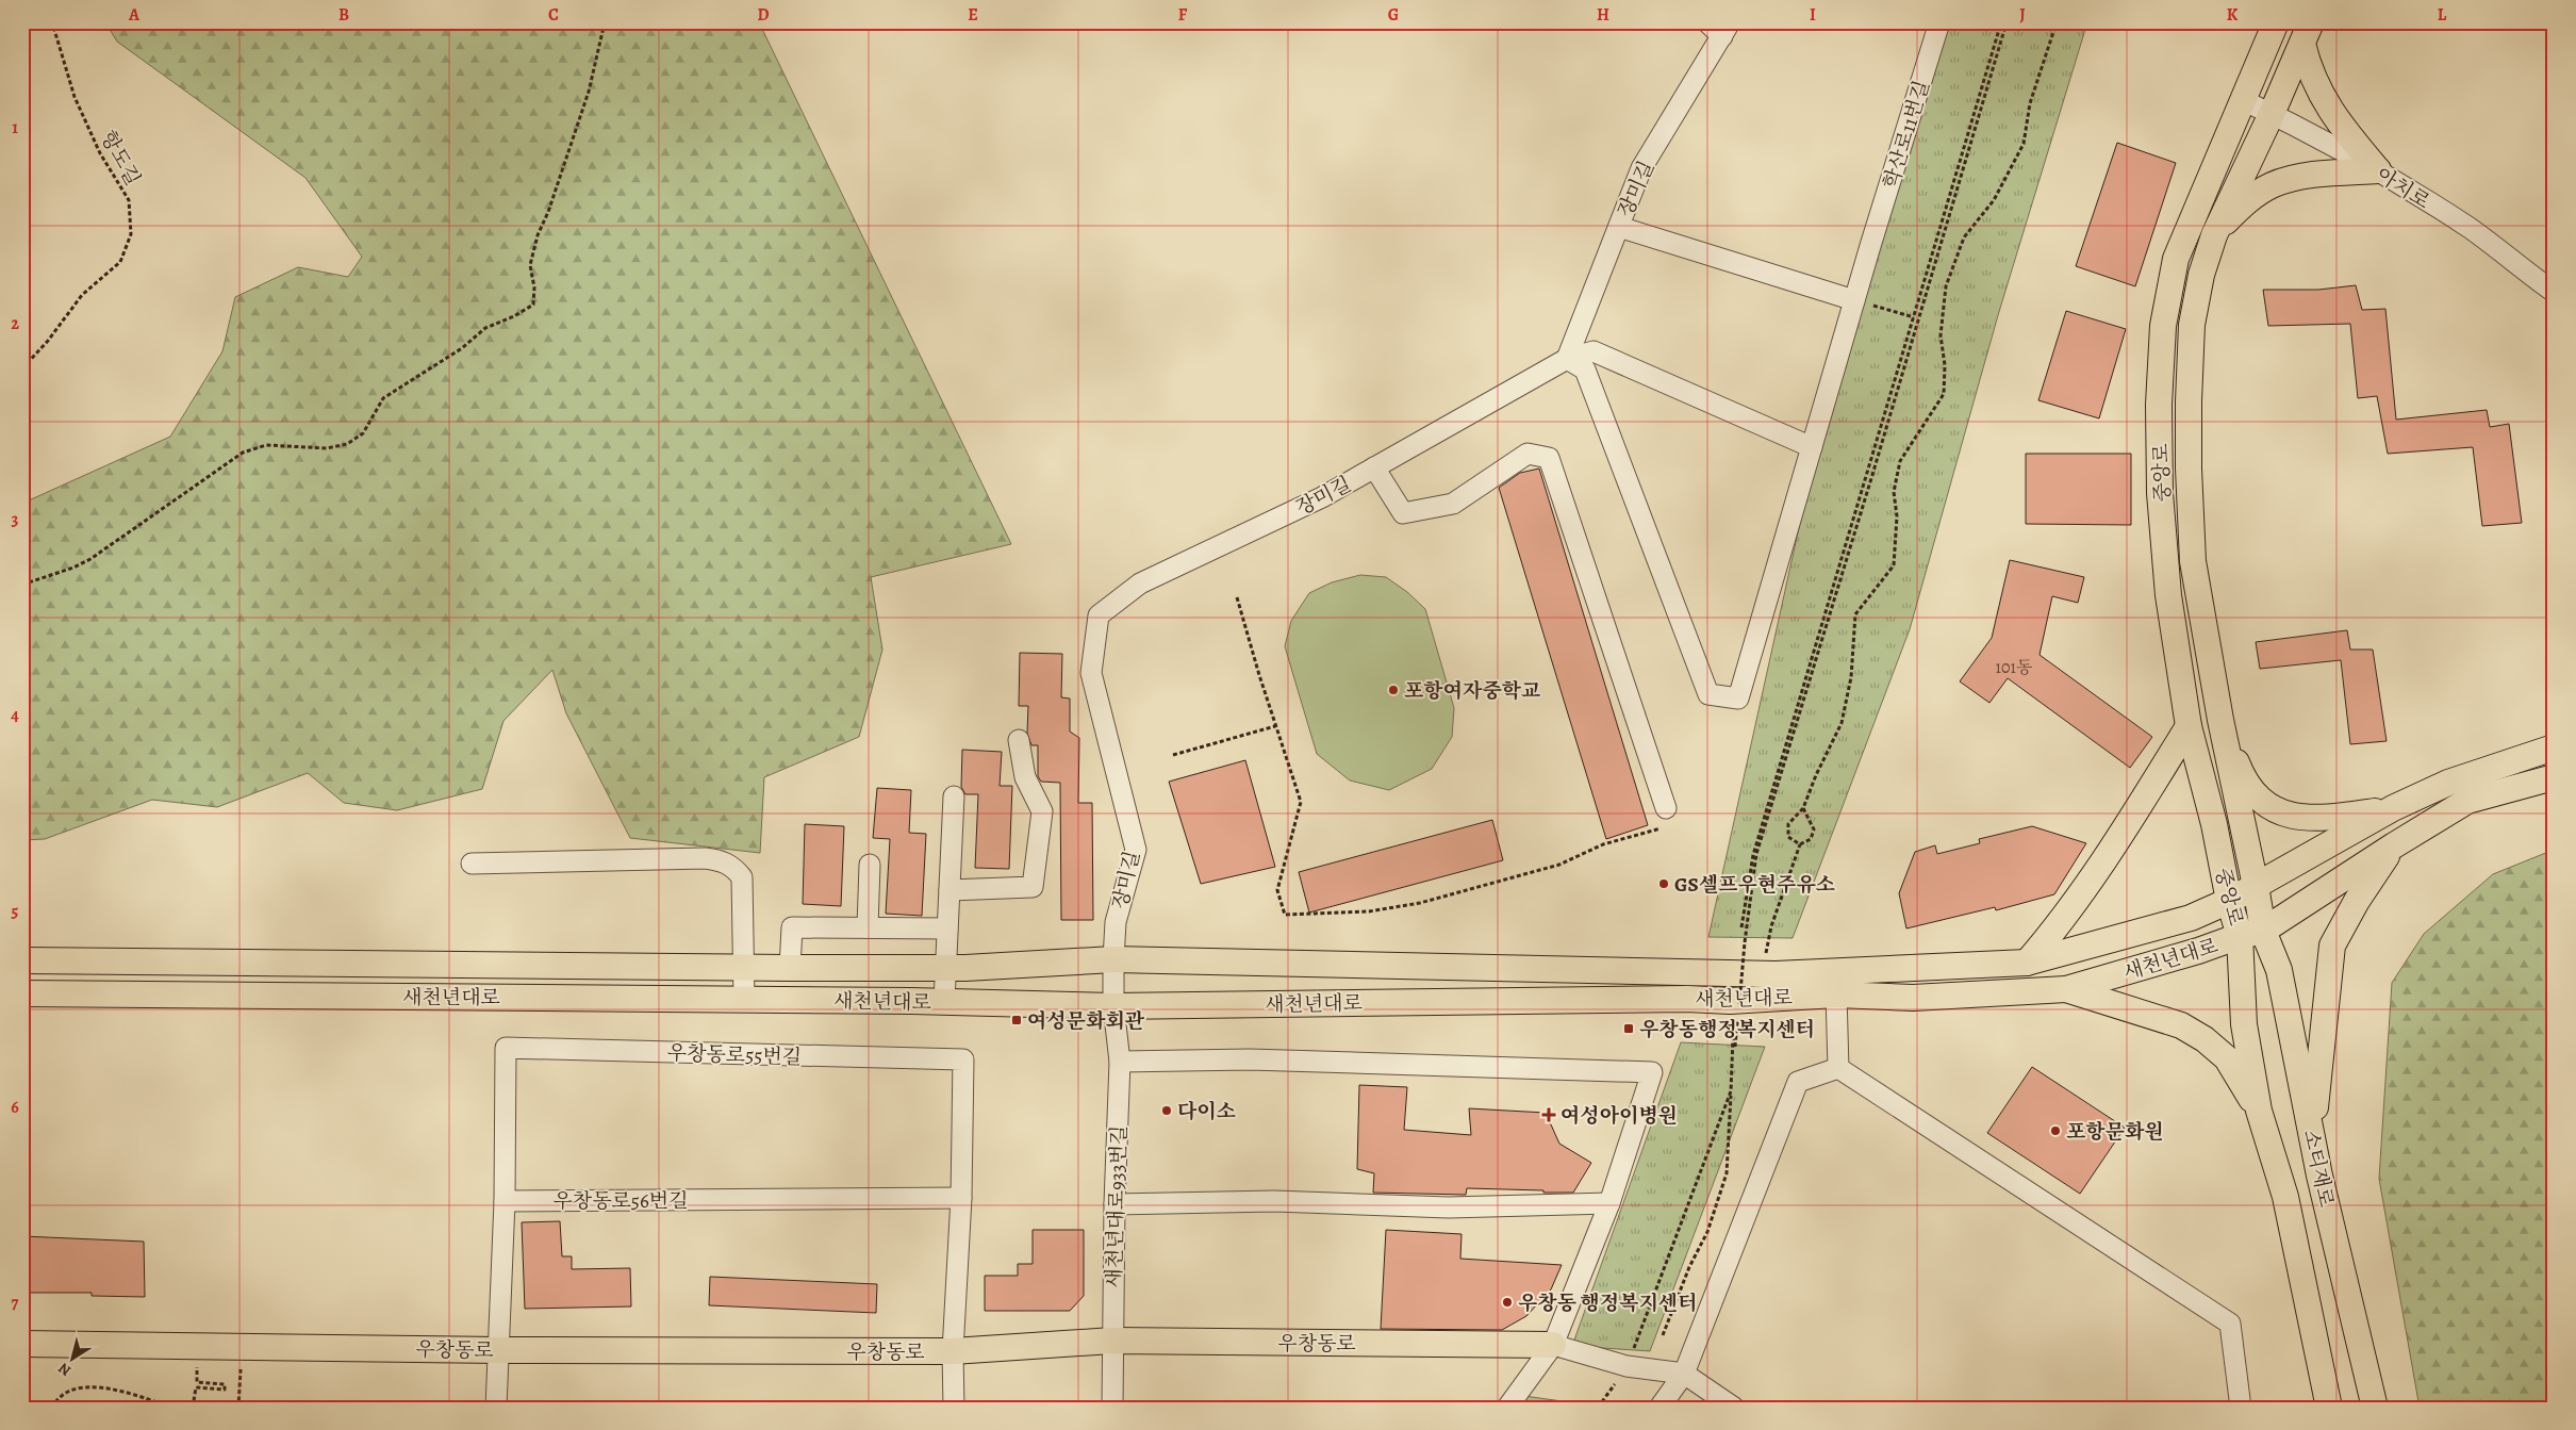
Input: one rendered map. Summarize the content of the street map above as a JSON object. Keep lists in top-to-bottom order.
{
  "streets": {
    "main road": [
      "중앙로",
      "새천년대로",
      "소티재로",
      "우창동로"
    ],
    "street": [
      "학산로11번길",
      "아치로",
      "장미길",
      "우창동로55번길",
      "우창동로56번길",
      "새천년대로933번길"
    ],
    "path": ["항도길"]
  },
  "crossings": [
    ["학산로11번길", "장미길"],
    ["아치로", "중앙로"],
    ["장미길", "새천년대로"],
    ["장미길", "새천년대로933번길"],
    ["중앙로", "새천년대로"],
    ["중앙로", "소티재로"],
    ["새천년대로", "소티재로"],
    ["새천년대로", "새천년대로933번길"],
    ["우창동로55번길", "우창동로56번길"],
    ["새천년대로933번길", "우창동로"]
  ],
  "places": {
    "other": [
      "포항여자중학교",
      "GS셀프우현주유소",
      "다이소",
      "포항문화원",
      "우창동 행정복지센터"
    ],
    "transit": ["여성문화회관", "우창동행정복지센터"],
    "health": ["여성아이병원"]
  },
  "house_numbers": ["101동"],
  "north": "bottom left",
  "grid": {
    "columns": [
      "A",
      "B",
      "C",
      "D",
      "E",
      "F",
      "G",
      "H",
      "I",
      "J",
      "K",
      "L"
    ],
    "rows": [
      "1",
      "2",
      "3",
      "4",
      "5",
      "6",
      "7"
    ]
  }
}
